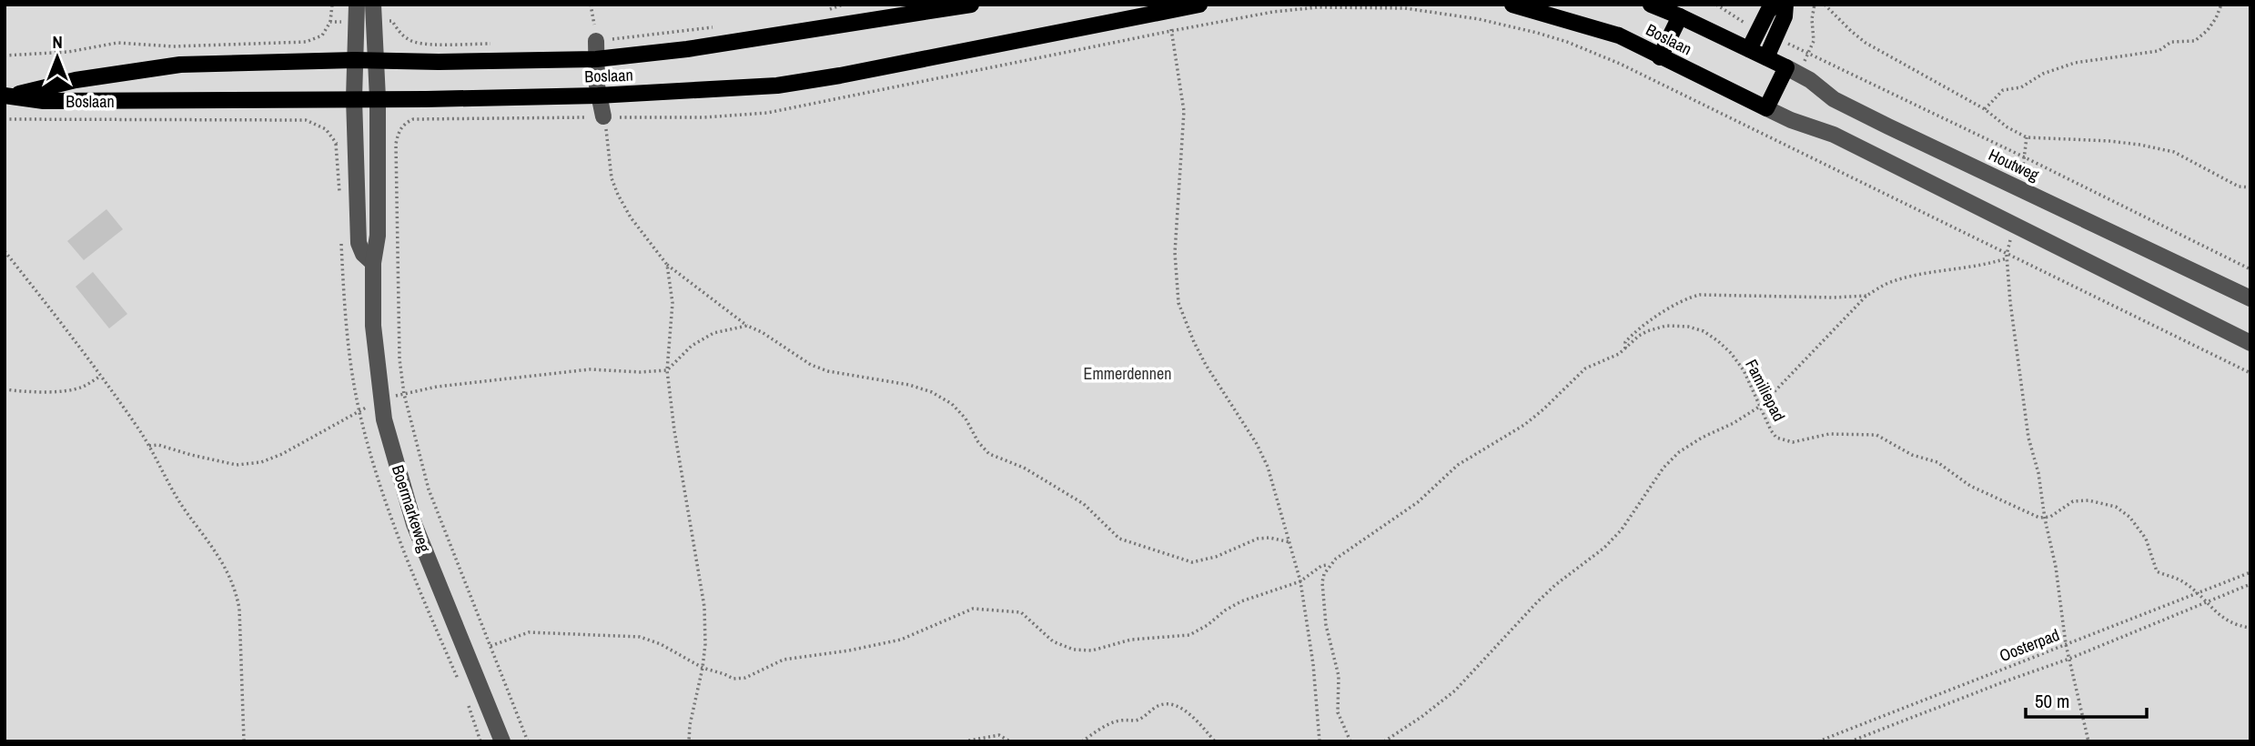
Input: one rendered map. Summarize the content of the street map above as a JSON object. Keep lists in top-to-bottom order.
{
  "streets": {
    "main road": ["Boslaan", "Houtweg"],
    "street": ["Boermarkeweg"],
    "path": ["Familiepad", "Oosterpad"]
  },
  "crossings": [
    ["Boslaan", "Houtweg"],
    ["Boslaan", "Boermarkeweg"]
  ],
  "parks": ["Emmerdennen"],
  "scale_bar": "50 m",
  "north": "top"
}
